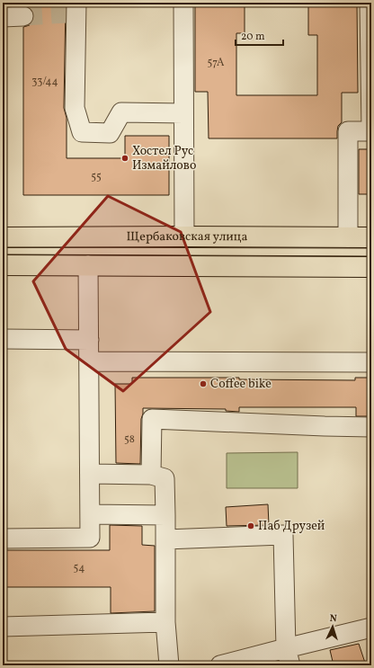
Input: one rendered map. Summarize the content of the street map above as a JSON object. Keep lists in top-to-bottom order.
{
  "streets": {
    "main road": ["Щербаковская улица"]
  },
  "places": ["Хостел Рус Измайлово", "Coffee bike", "Паб Друзей"],
  "house_numbers": [
    "57А",
    "33/44",
    "55",
    "58",
    "54"
  ],
  "scale_bar": "20 m",
  "north": "top"
}
